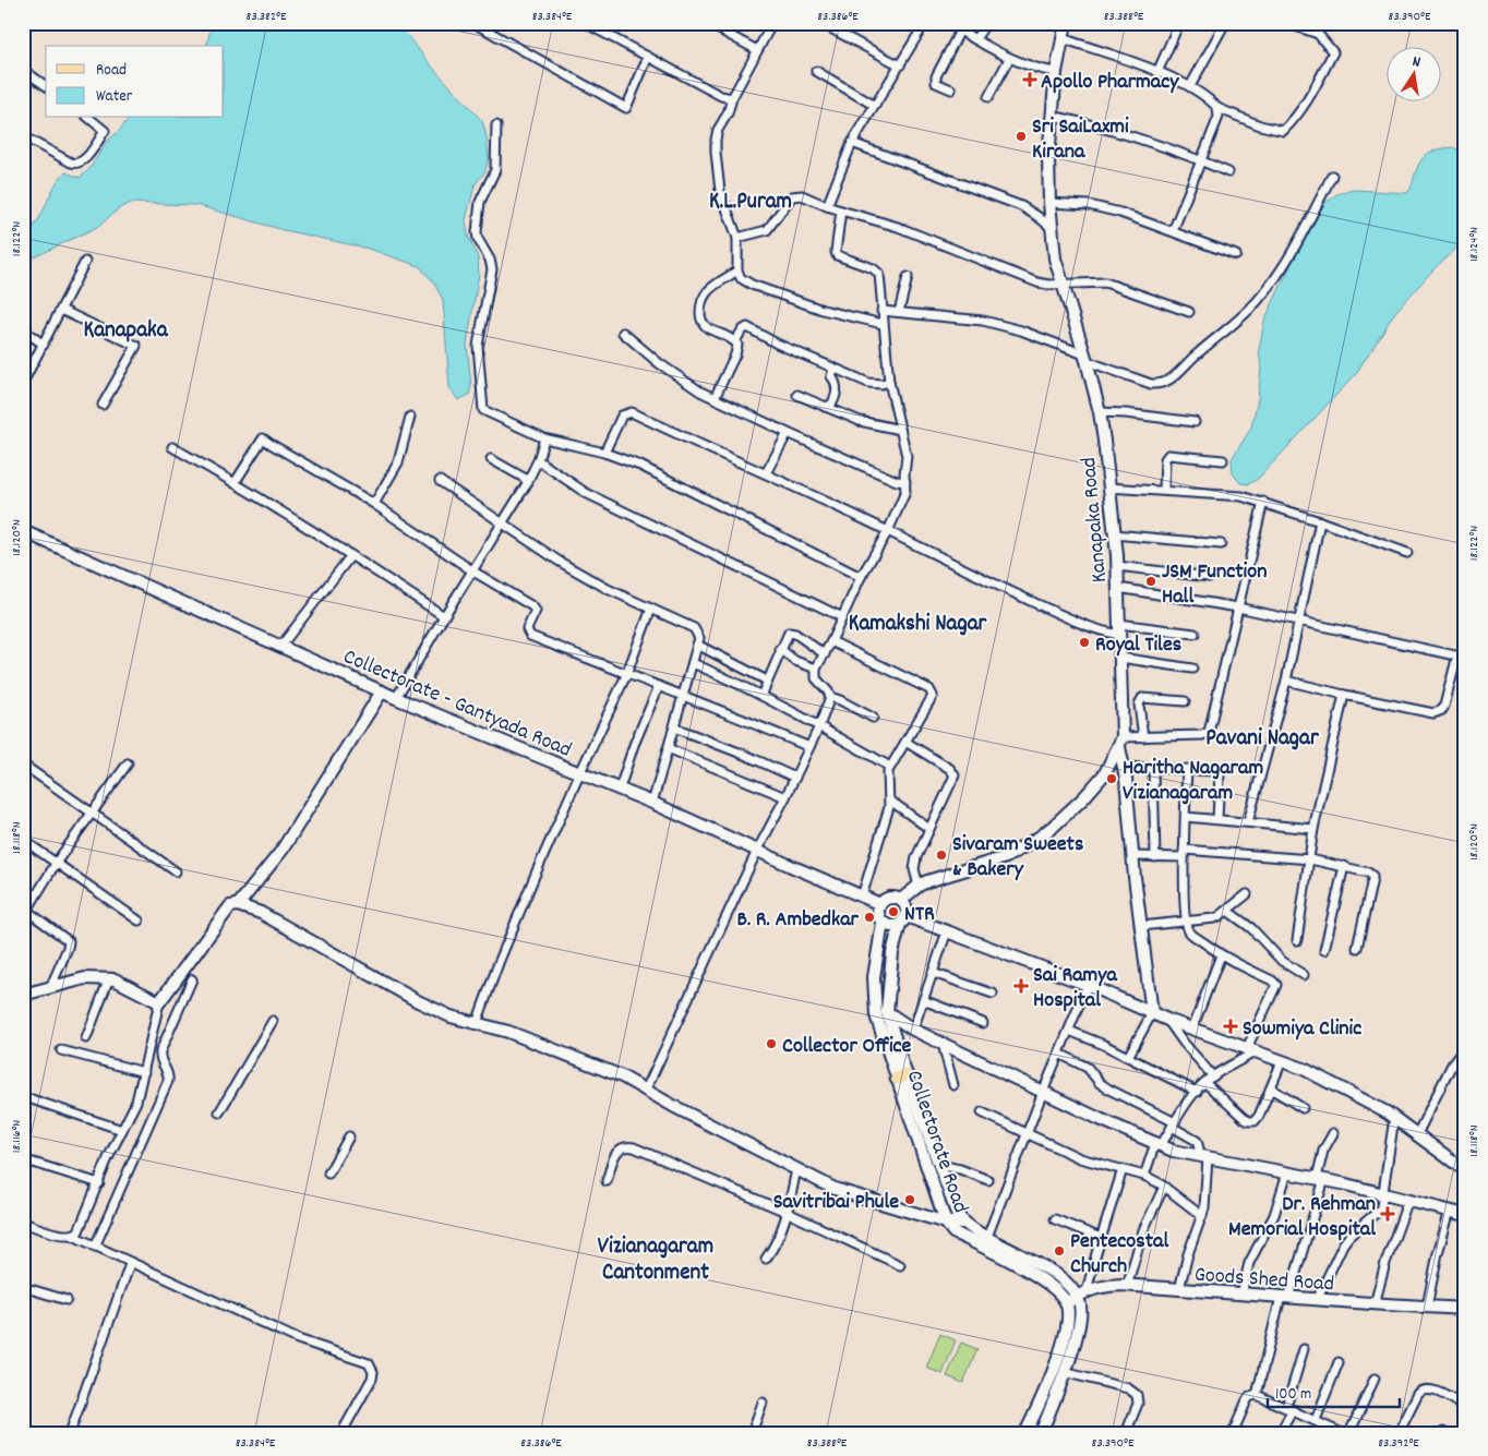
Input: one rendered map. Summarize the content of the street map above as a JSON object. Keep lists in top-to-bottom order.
{
  "streets": {
    "street": [
      "Kanapaka Road",
      "Collectorate - Gantyada Road",
      "Collectorate Road",
      "Goods Shed Road"
    ]
  },
  "crossings": [
    ["Kanapaka Road", "Collectorate - Gantyada Road"],
    ["Kanapaka Road", "Collectorate Road"],
    ["Collectorate - Gantyada Road", "Collectorate Road"],
    ["Collectorate Road", "Goods Shed Road"]
  ],
  "districts": [
    "K.L.Puram",
    "Kanapaka",
    "Kamakshi Nagar",
    "Pavani Nagar",
    "Vizianagaram Cantonment"
  ],
  "places": {
    "health": [
      "Apollo Pharmacy",
      "Sai Ramya Hospital",
      "Sowmiya Clinic",
      "Dr. Rehman Memorial Hospital"
    ],
    "other": [
      "Sri SaiLaxmi Kirana",
      "JSM Function Hall",
      "Royal Tiles",
      "Haritha Nagaram Vizianagaram",
      "Sivaram Sweets & Bakery",
      "NTR",
      "B. R. Ambedkar",
      "Collector Office",
      "Savitribai Phule",
      "Pentecostal Church"
    ]
  },
  "legend": ["Road", "Water"],
  "scale_bar": "100 m",
  "north": "top",
  "coordinates": [
    "83.382°E",
    "83.384°E",
    "83.386°E",
    "83.388°E",
    "83.390°E",
    "18.122°N",
    "18.124°N",
    "18.120°N",
    "18.118°N",
    "18.116°N",
    "83.392°E"
  ]
}
